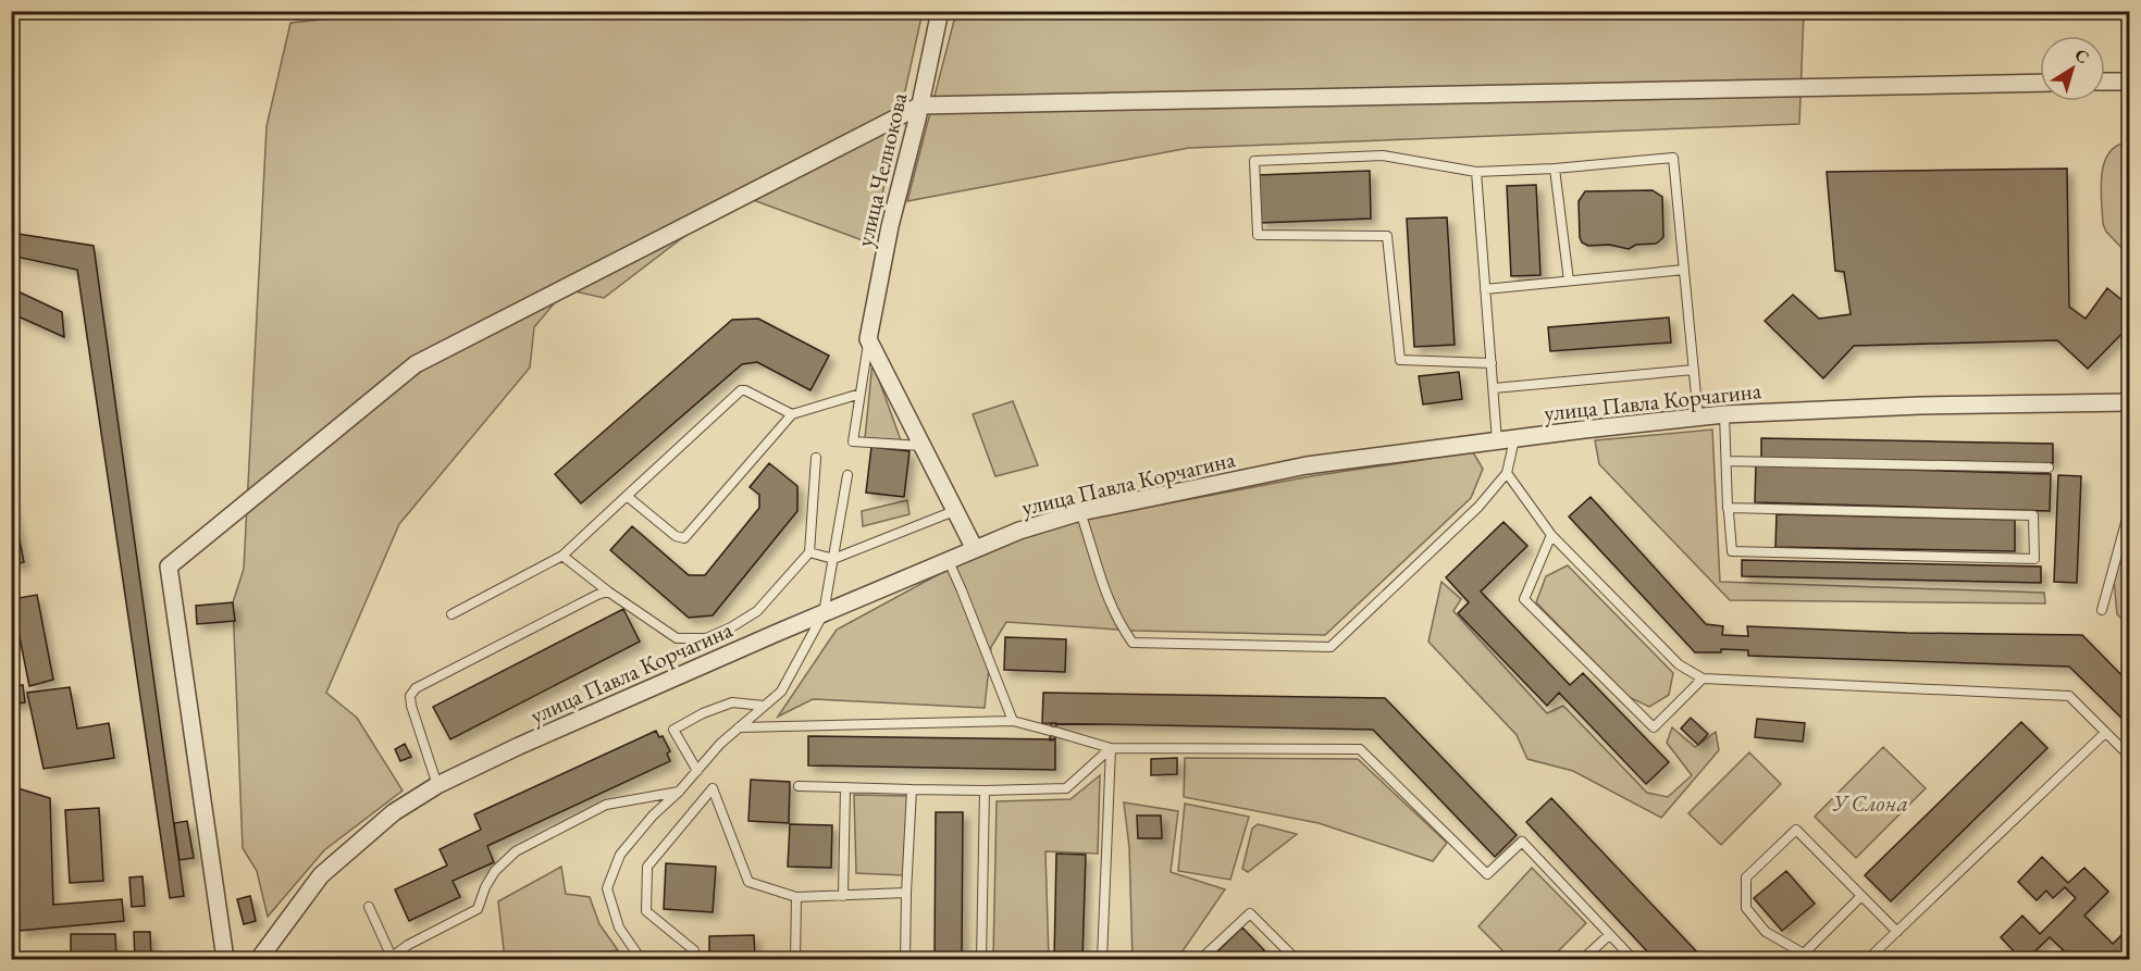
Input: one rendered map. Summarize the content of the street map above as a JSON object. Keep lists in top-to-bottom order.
{
  "streets": {
    "street": ["улица Челнокова", "улица Павла Корчагина"]
  },
  "parks": ["У Слона"],
  "north": "top right"
}
